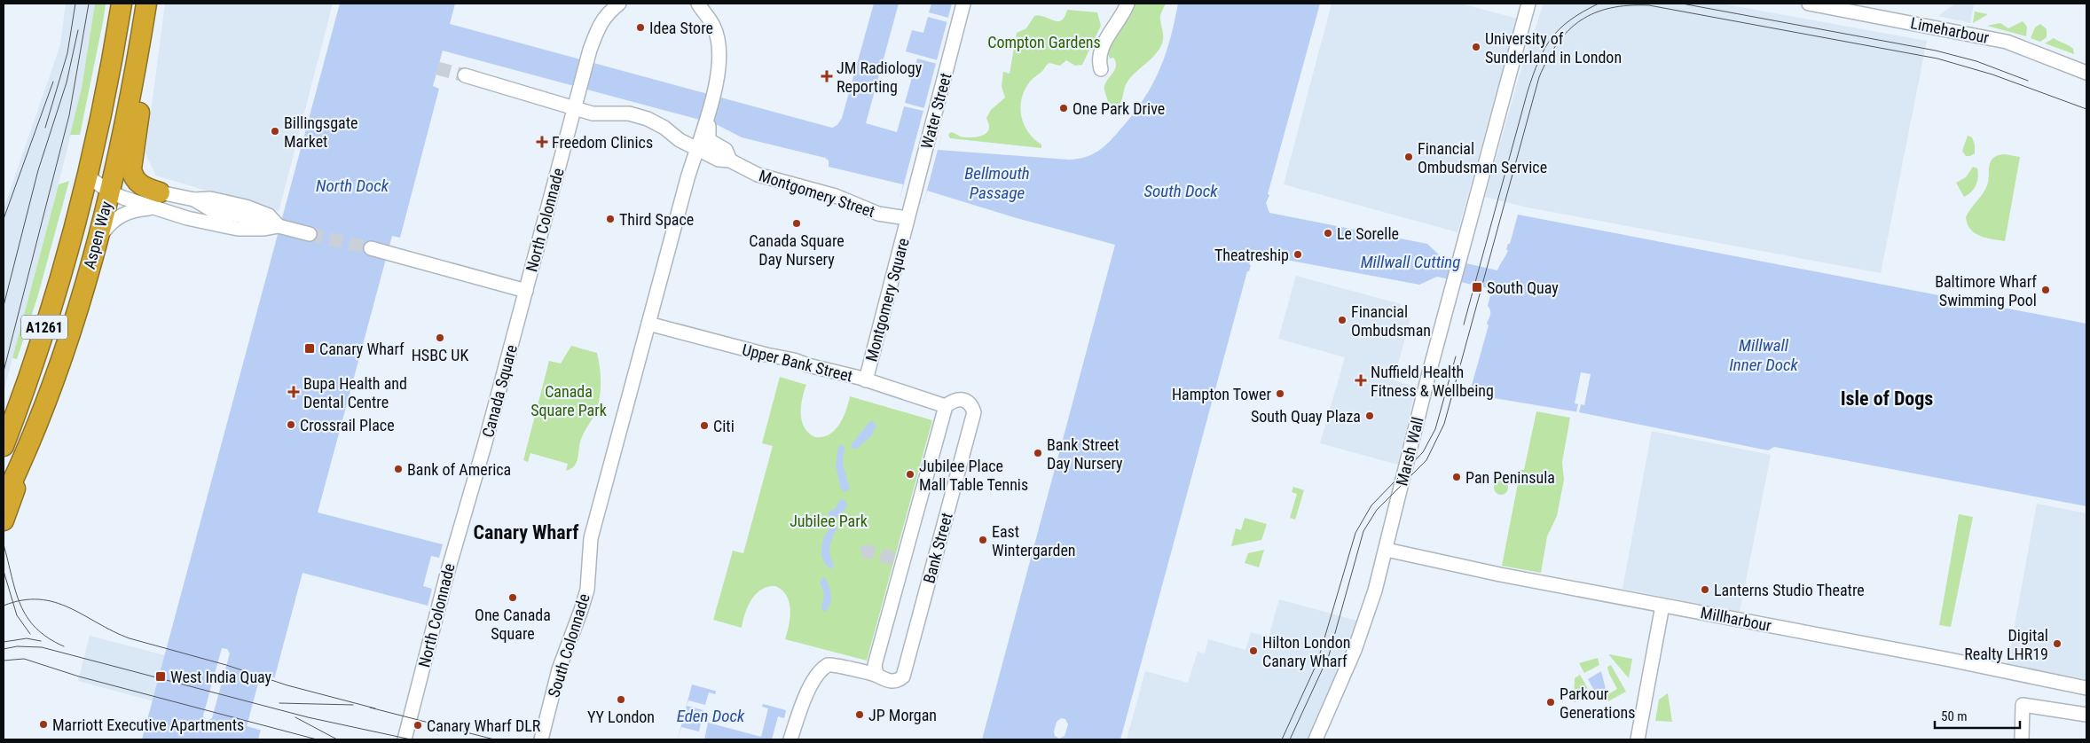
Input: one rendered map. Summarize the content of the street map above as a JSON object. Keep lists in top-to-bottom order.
{
  "streets": {
    "highway": ["Aspen Way", "A1261"],
    "street": [
      "Limeharbour",
      "Water Street",
      "Montgomery Street",
      "North Colonnade",
      "Montgomery Square",
      "Upper Bank Street",
      "Canada Square",
      "Marsh Wall",
      "Bank Street",
      "Millharbour",
      "South Colonnade"
    ]
  },
  "crossings": [
    ["Water Street", "Montgomery Street"],
    ["Water Street", "Montgomery Square"],
    ["Montgomery Street", "North Colonnade"],
    ["Montgomery Street", "Montgomery Square"],
    ["North Colonnade", "Canada Square"],
    ["Aspen Way", "A1261"],
    ["Montgomery Square", "Upper Bank Street"],
    ["Upper Bank Street", "Bank Street"],
    ["Upper Bank Street", "South Colonnade"],
    ["Marsh Wall", "Millharbour"]
  ],
  "districts": ["Isle of Dogs", "Canary Wharf"],
  "water": [
    "Bellmouth Passage",
    "North Dock",
    "South Dock",
    "Millwall Cutting",
    "Millwall Inner Dock",
    "Eden Dock"
  ],
  "parks": ["Compton Gardens", "Canada Square Park", "Jubilee Park"],
  "places": {
    "other": [
      "Idea Store",
      "University of Sunderland in London",
      "One Park Drive",
      "Billingsgate Market",
      "Financial Ombudsman Service",
      "Third Space",
      "Canada Square Day Nursery",
      "Le Sorelle",
      "Theatreship",
      "Baltimore Wharf Swimming Pool",
      "Financial Ombudsman",
      "HSBC UK",
      "Hampton Tower",
      "South Quay Plaza",
      "Crossrail Place",
      "Citi",
      "Bank Street Day Nursery",
      "Bank of America",
      "Jubilee Place Mall Table Tennis",
      "Pan Peninsula",
      "East Wintergarden",
      "Lanterns Studio Theatre",
      "One Canada Square",
      "Digital Realty LHR19",
      "Hilton London Canary Wharf",
      "YY London",
      "Parkour Generations",
      "JP Morgan",
      "Marriott Executive Apartments",
      "Canary Wharf DLR"
    ],
    "health": [
      "JM Radiology Reporting",
      "Freedom Clinics",
      "Nuffield Health Fitness & Wellbeing",
      "Bupa Health and Dental Centre"
    ],
    "transit": ["South Quay", "Canary Wharf", "West India Quay"]
  },
  "scale_bar": "50 m"
}
